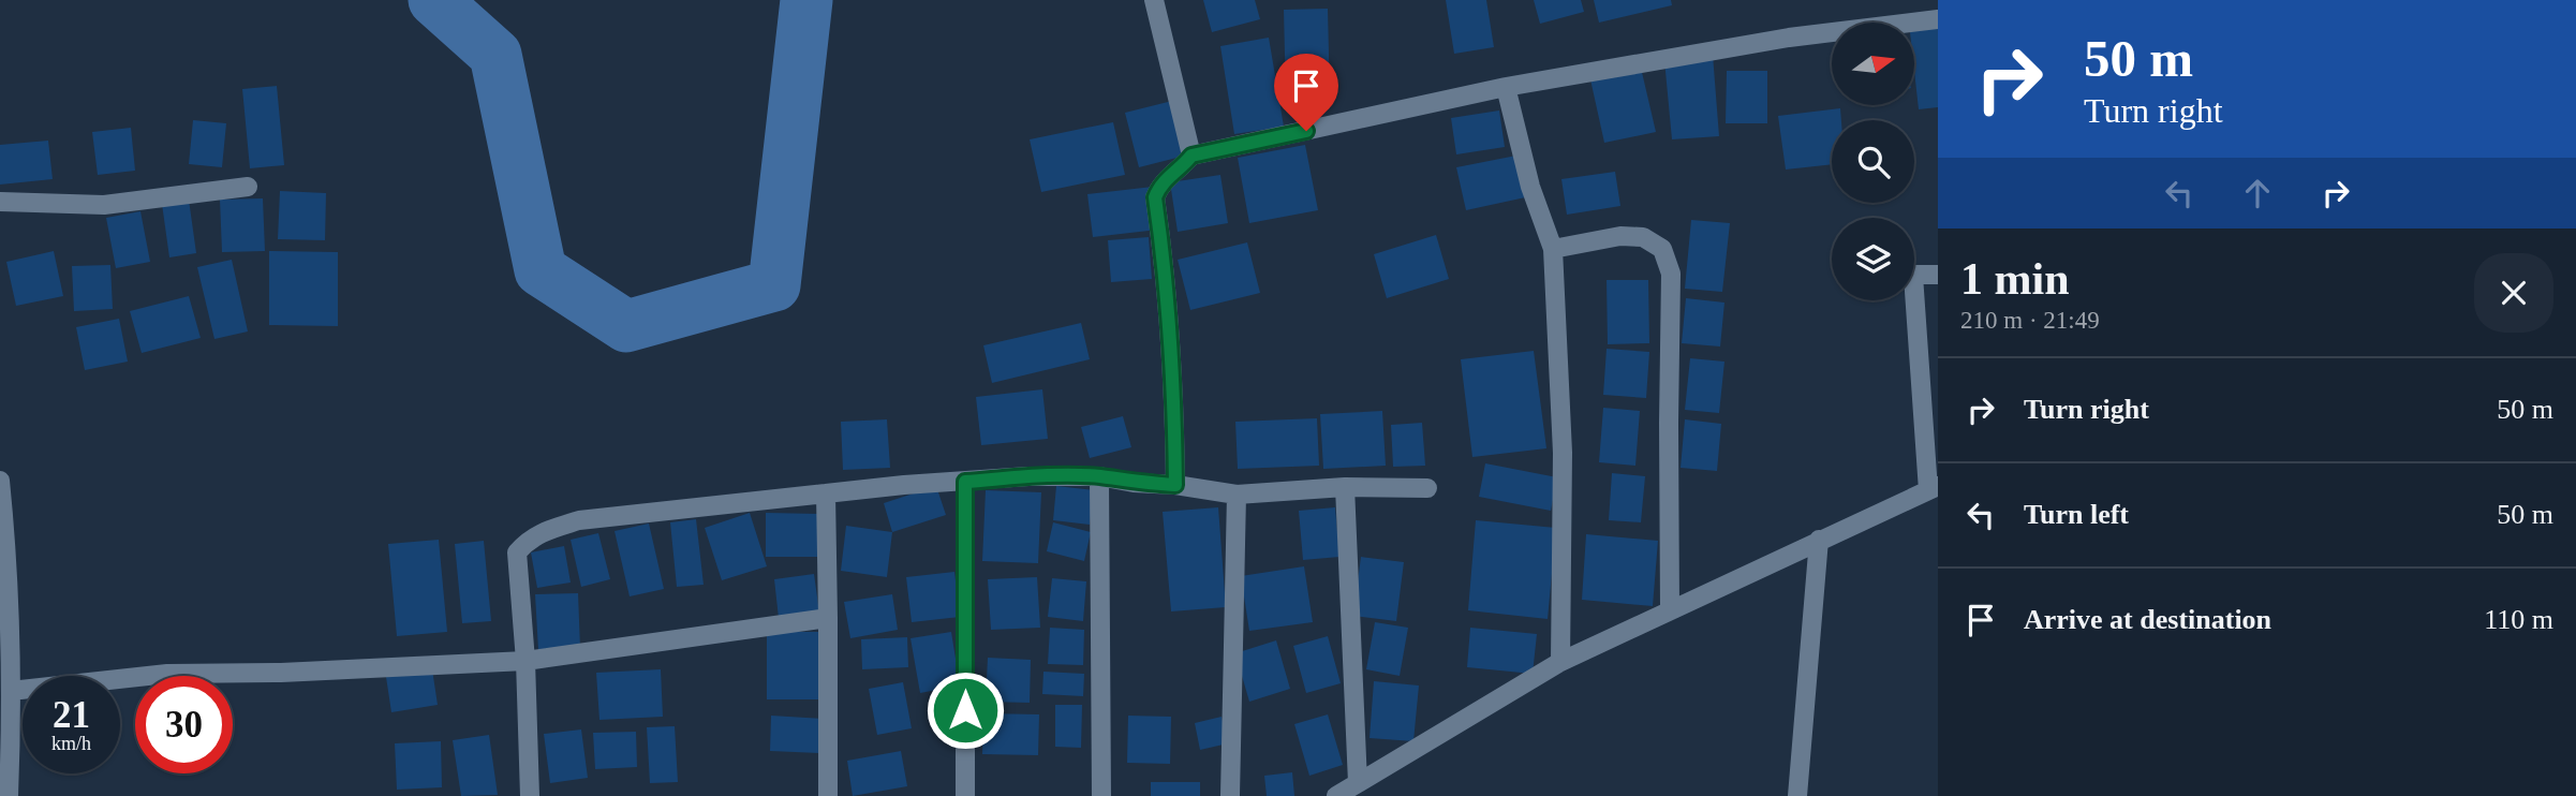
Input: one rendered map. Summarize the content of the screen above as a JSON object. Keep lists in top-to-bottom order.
{
  "north": "right",
  "page": {
    "turn": ["50 m", "Turn right"],
    "heading": ["1 min", "210 m · 21:49"],
    "list": [
      {
        "name": "Turn right",
        "value": "50 m"
      },
      {
        "name": "Turn left",
        "value": "50 m"
      },
      {
        "name": "Arrive at destination",
        "value": "110 m"
      }
    ],
    "speed": "21 km/h",
    "limit": "30"
  }
}
